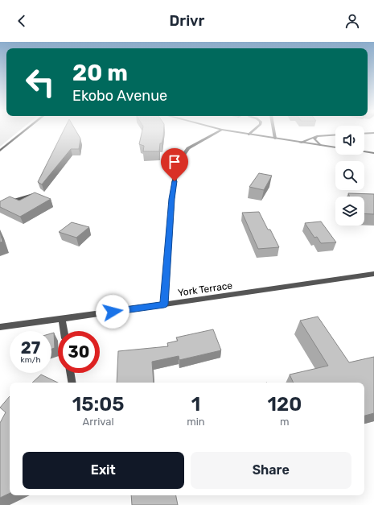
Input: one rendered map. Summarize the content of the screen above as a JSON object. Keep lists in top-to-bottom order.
{
  "streets": {
    "street": ["York Terrace"]
  },
  "page": {
    "header": "Drivr",
    "turn": ["20 m", "Ekobo Avenue"],
    "speed": "27 km/h",
    "limit": "30",
    "eta": [
      "15:05",
      "Arrival",
      "1",
      "min",
      "120",
      "m"
    ],
    "buttons": ["Exit", "Share"]
  }
}
